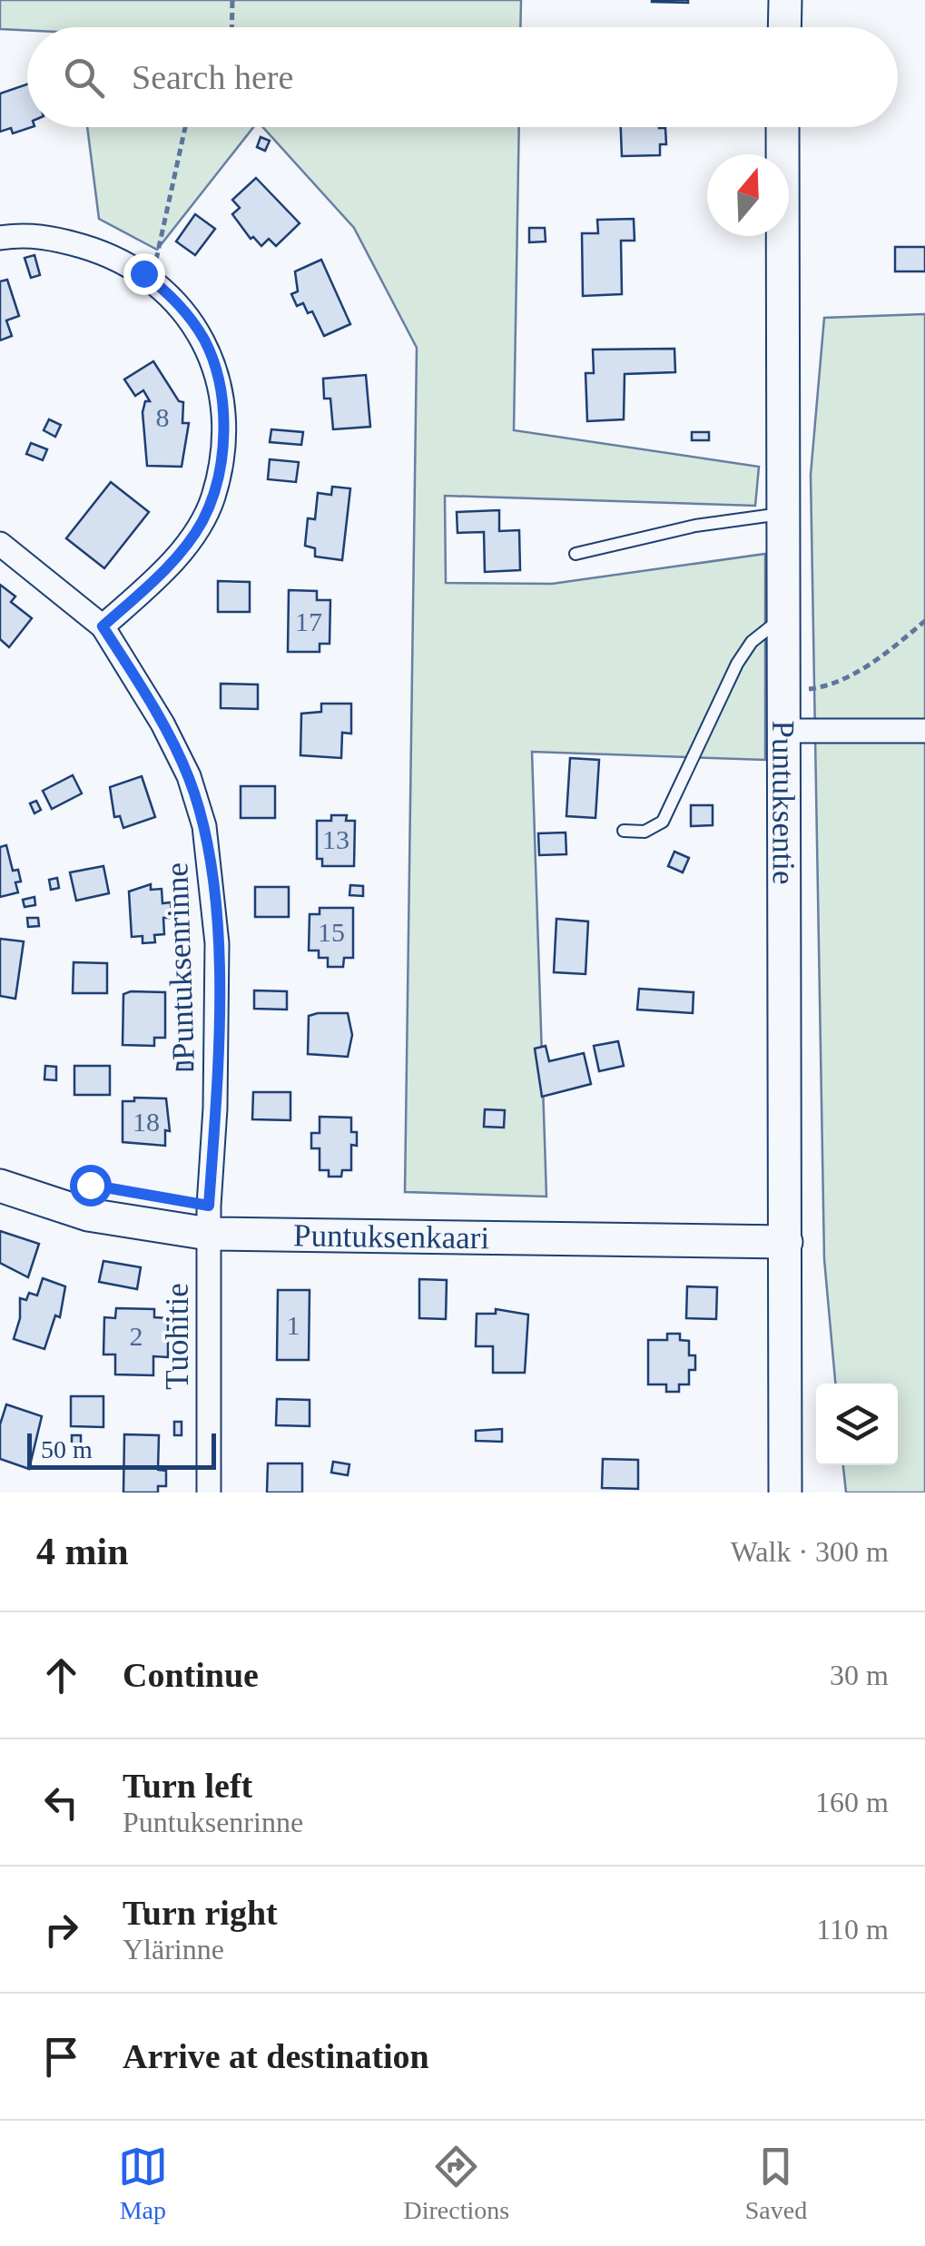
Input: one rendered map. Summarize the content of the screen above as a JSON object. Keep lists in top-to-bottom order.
{
  "streets": {
    "street": [
      "Puntuksentie",
      "Puntuksenrinne",
      "Puntuksenkaari",
      "Tuohitie"
    ]
  },
  "crossings": [
    ["Puntuksentie", "Puntuksenkaari"],
    ["Puntuksenrinne", "Puntuksenkaari"],
    ["Puntuksenrinne", "Tuohitie"],
    ["Puntuksenkaari", "Tuohitie"]
  ],
  "house_numbers": [
    "8",
    "17",
    "13",
    "15",
    "18",
    "1",
    "2"
  ],
  "scale_bar": "50 m",
  "north": "top",
  "page": {
    "search": "Search here",
    "scale": "50 m",
    "heading": ["4 min", "Walk · 300 m"],
    "list": [
      ["Continue", "30 m"],
      ["Turn left", "Puntuksenrinne", "160 m"],
      ["Turn right", "Ylärinne", "110 m"],
      "Arrive at destination"
    ],
    "nav": ["Map", "Directions", "Saved"]
  }
}
